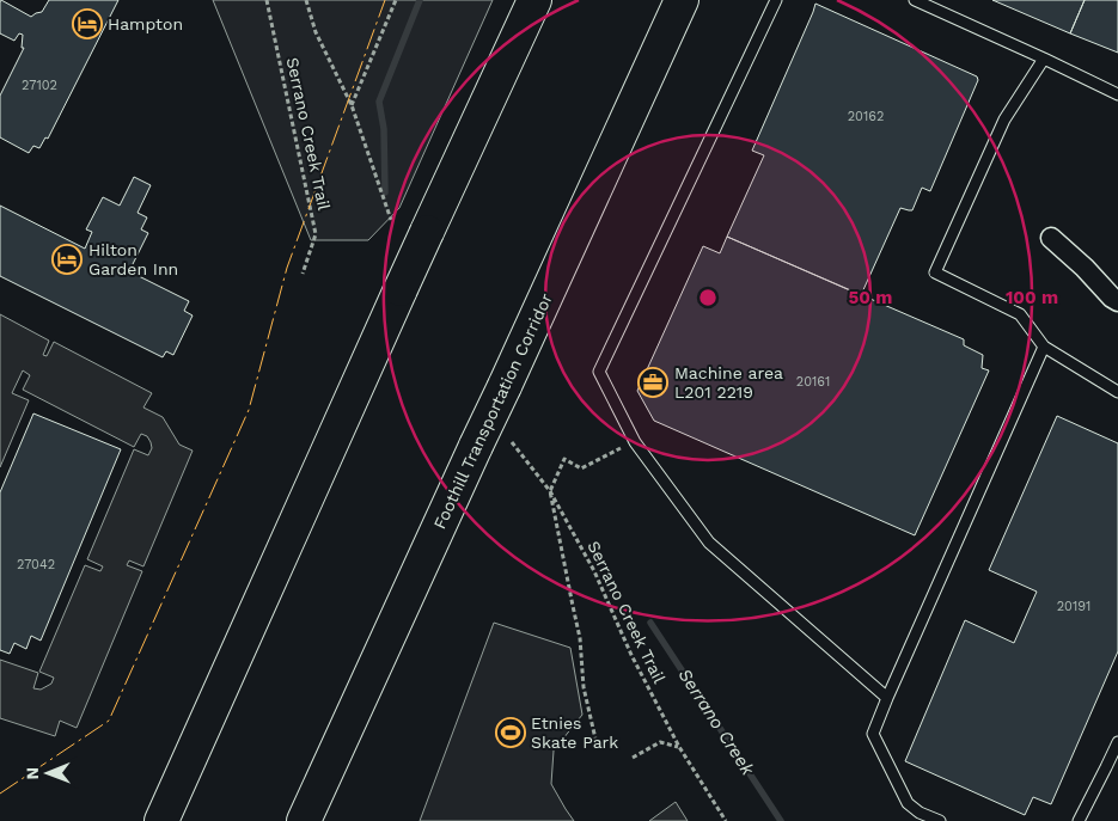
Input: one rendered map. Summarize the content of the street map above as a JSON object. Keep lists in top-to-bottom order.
{
  "streets": {
    "highway": ["Foothill Transportation Corridor"],
    "path": ["Serrano Creek Trail"]
  },
  "water": ["Serrano Creek"],
  "places": {
    "hotel": ["Hampton", "Hilton Garden Inn"],
    "office": ["Machine area L201 2219"],
    "sports": ["Etnies Skate Park"]
  },
  "house_numbers": [
    "27102",
    "20162",
    "20161",
    "27042",
    "20191"
  ],
  "north": "left",
  "rings": ["50 m", "100 m"]
}
